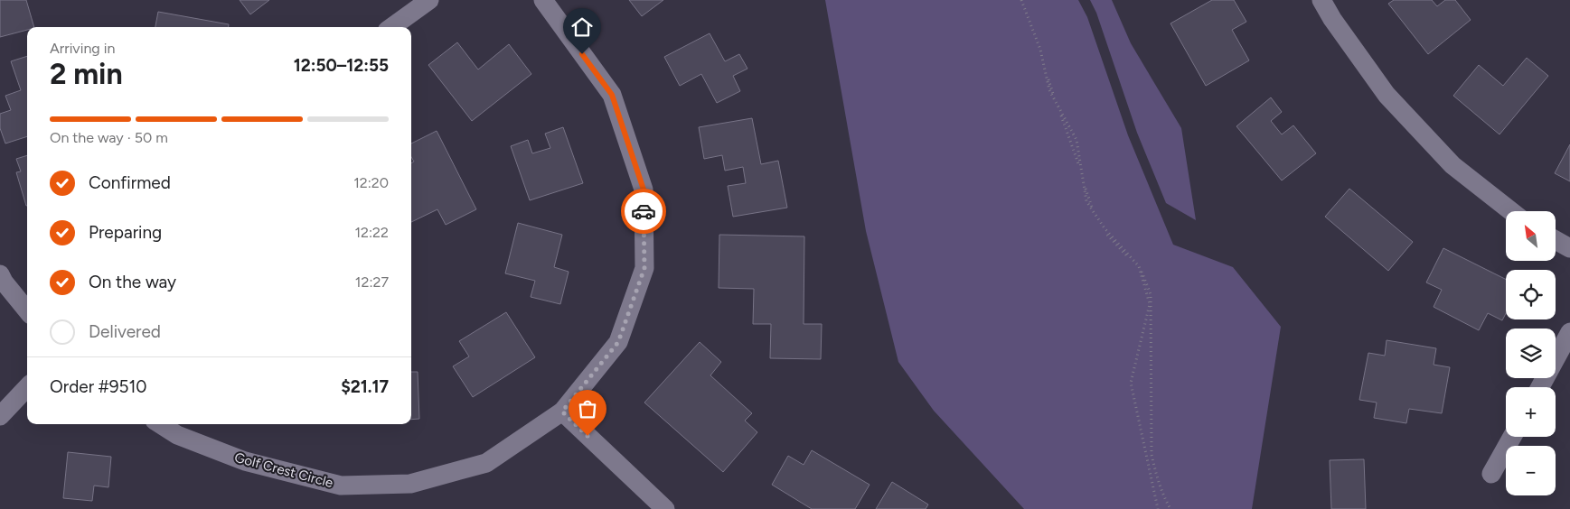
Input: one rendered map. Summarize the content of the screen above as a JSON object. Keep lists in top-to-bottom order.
{
  "streets": {
    "street": ["Golf Crest Circle"]
  },
  "north": "top left",
  "page": {
    "heading": ["2 min", "Arriving in", "12:50–12:55"],
    "panel": ["Order #9510", "$21.17"],
    "bar": "On the way · 50 m",
    "list": [
      ["Confirmed", "12:20"],
      ["Preparing", "12:22"],
      ["On the way", "12:27"],
      "Delivered"
    ],
    "map_buttons": ["+", "−"]
  }
}
